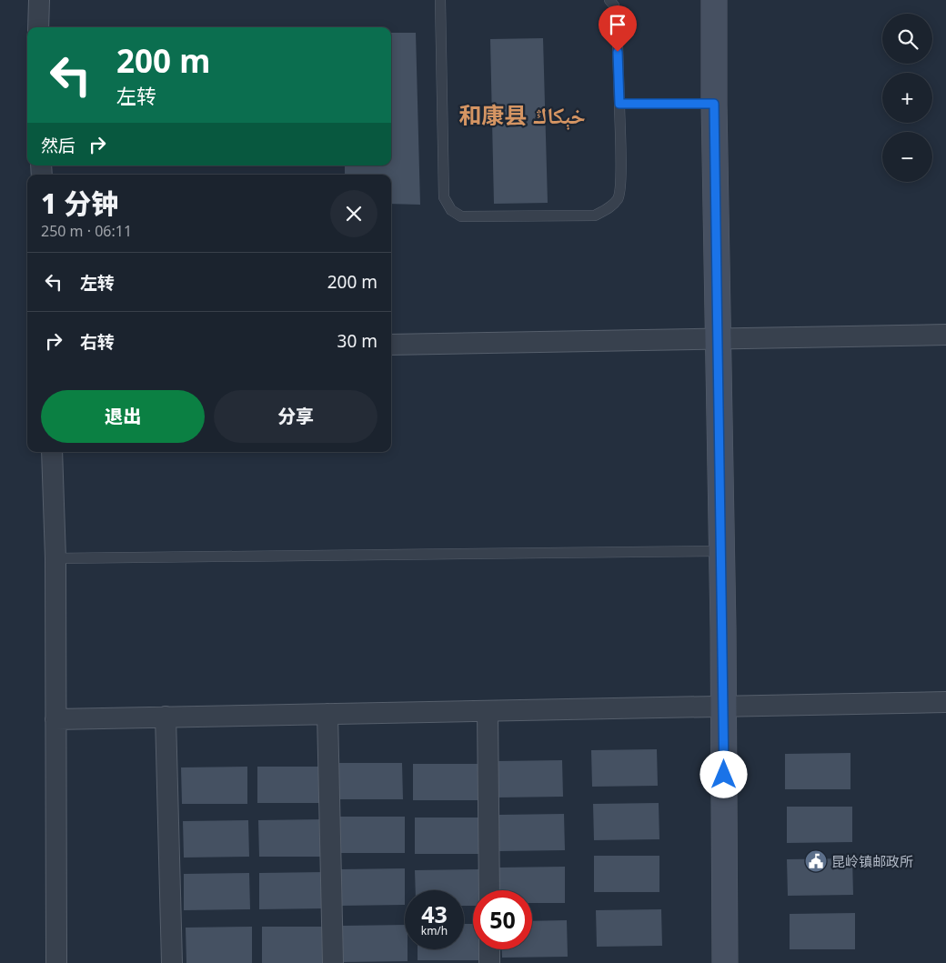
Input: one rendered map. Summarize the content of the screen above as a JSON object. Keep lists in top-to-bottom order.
{
  "districts": ["和康县 خېكاڭ"],
  "places": {
    "public building": ["昆岭镇邮政所"]
  },
  "page": {
    "map_buttons": ["+", "−"],
    "turn": ["200 m", "左转"],
    "then": "然后",
    "heading": ["1 分钟", "250 m · 06:11"],
    "list": [
      {
        "name": "左转",
        "value": "200 m"
      },
      {
        "name": "右转",
        "value": "30 m"
      }
    ],
    "buttons": ["退出", "分享"],
    "speed": "43 km/h",
    "limit": "50"
  }
}
